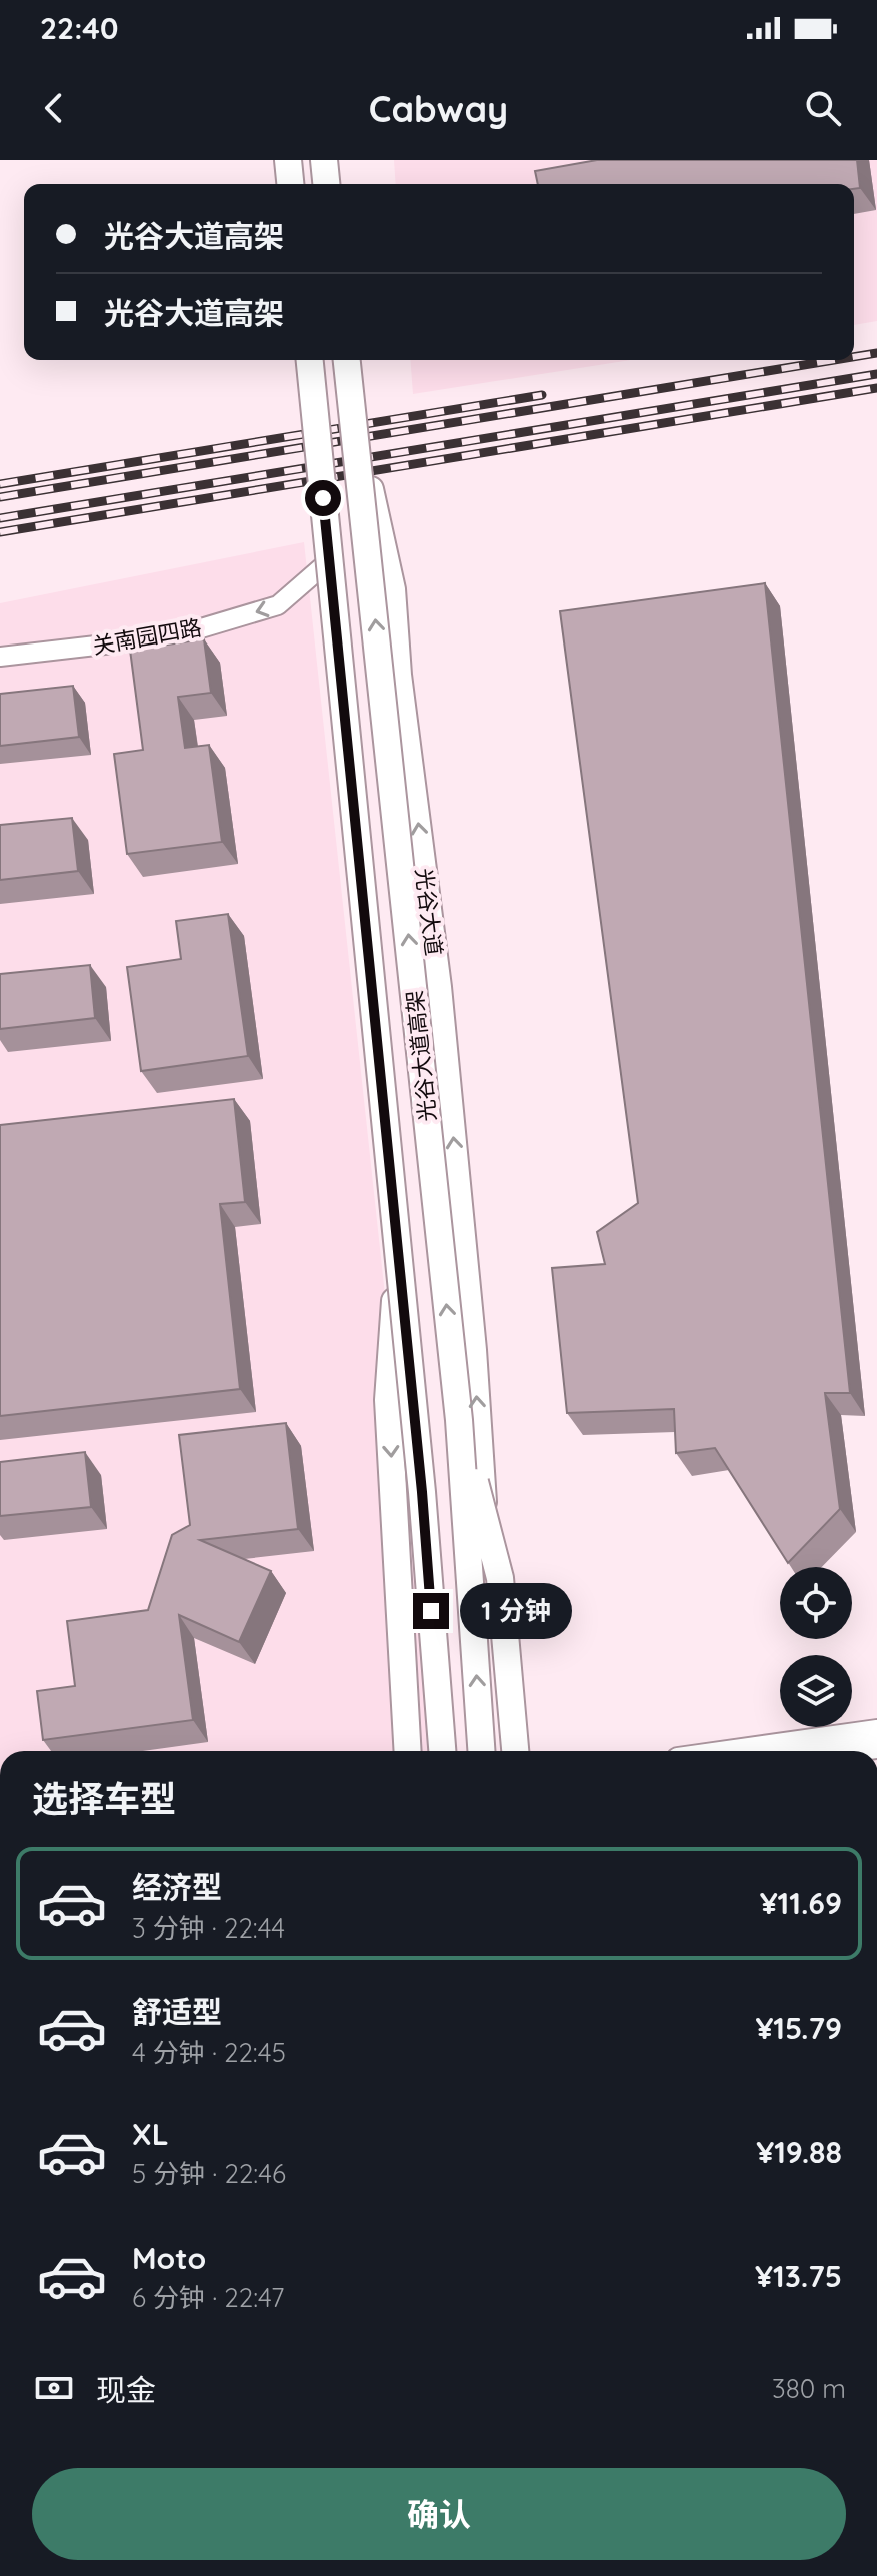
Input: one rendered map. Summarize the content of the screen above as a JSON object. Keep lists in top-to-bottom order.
{
  "streets": {
    "highway": ["光谷大道高架"],
    "main road": ["光谷大道"],
    "street": ["关南园四路"]
  },
  "one_way": ["关南园四路"],
  "page": {
    "status": "22:40",
    "header": "Cabway",
    "banner": ["光谷大道高架", "光谷大道高架"],
    "bubble": "1 分钟",
    "heading": "选择车型",
    "list": [
      {
        "name": "经济型",
        "note": "3 分钟 · 22:44",
        "value": "¥11.69"
      },
      {
        "name": "舒适型",
        "note": "4 分钟 · 22:45",
        "value": "¥15.79"
      },
      {
        "name": "XL",
        "note": "5 分钟 · 22:46",
        "value": "¥19.88"
      },
      {
        "name": "Moto",
        "note": "6 分钟 · 22:47",
        "value": "¥13.75"
      }
    ],
    "pay": ["现金", "380 m"],
    "buttons": "确认"
  }
}
